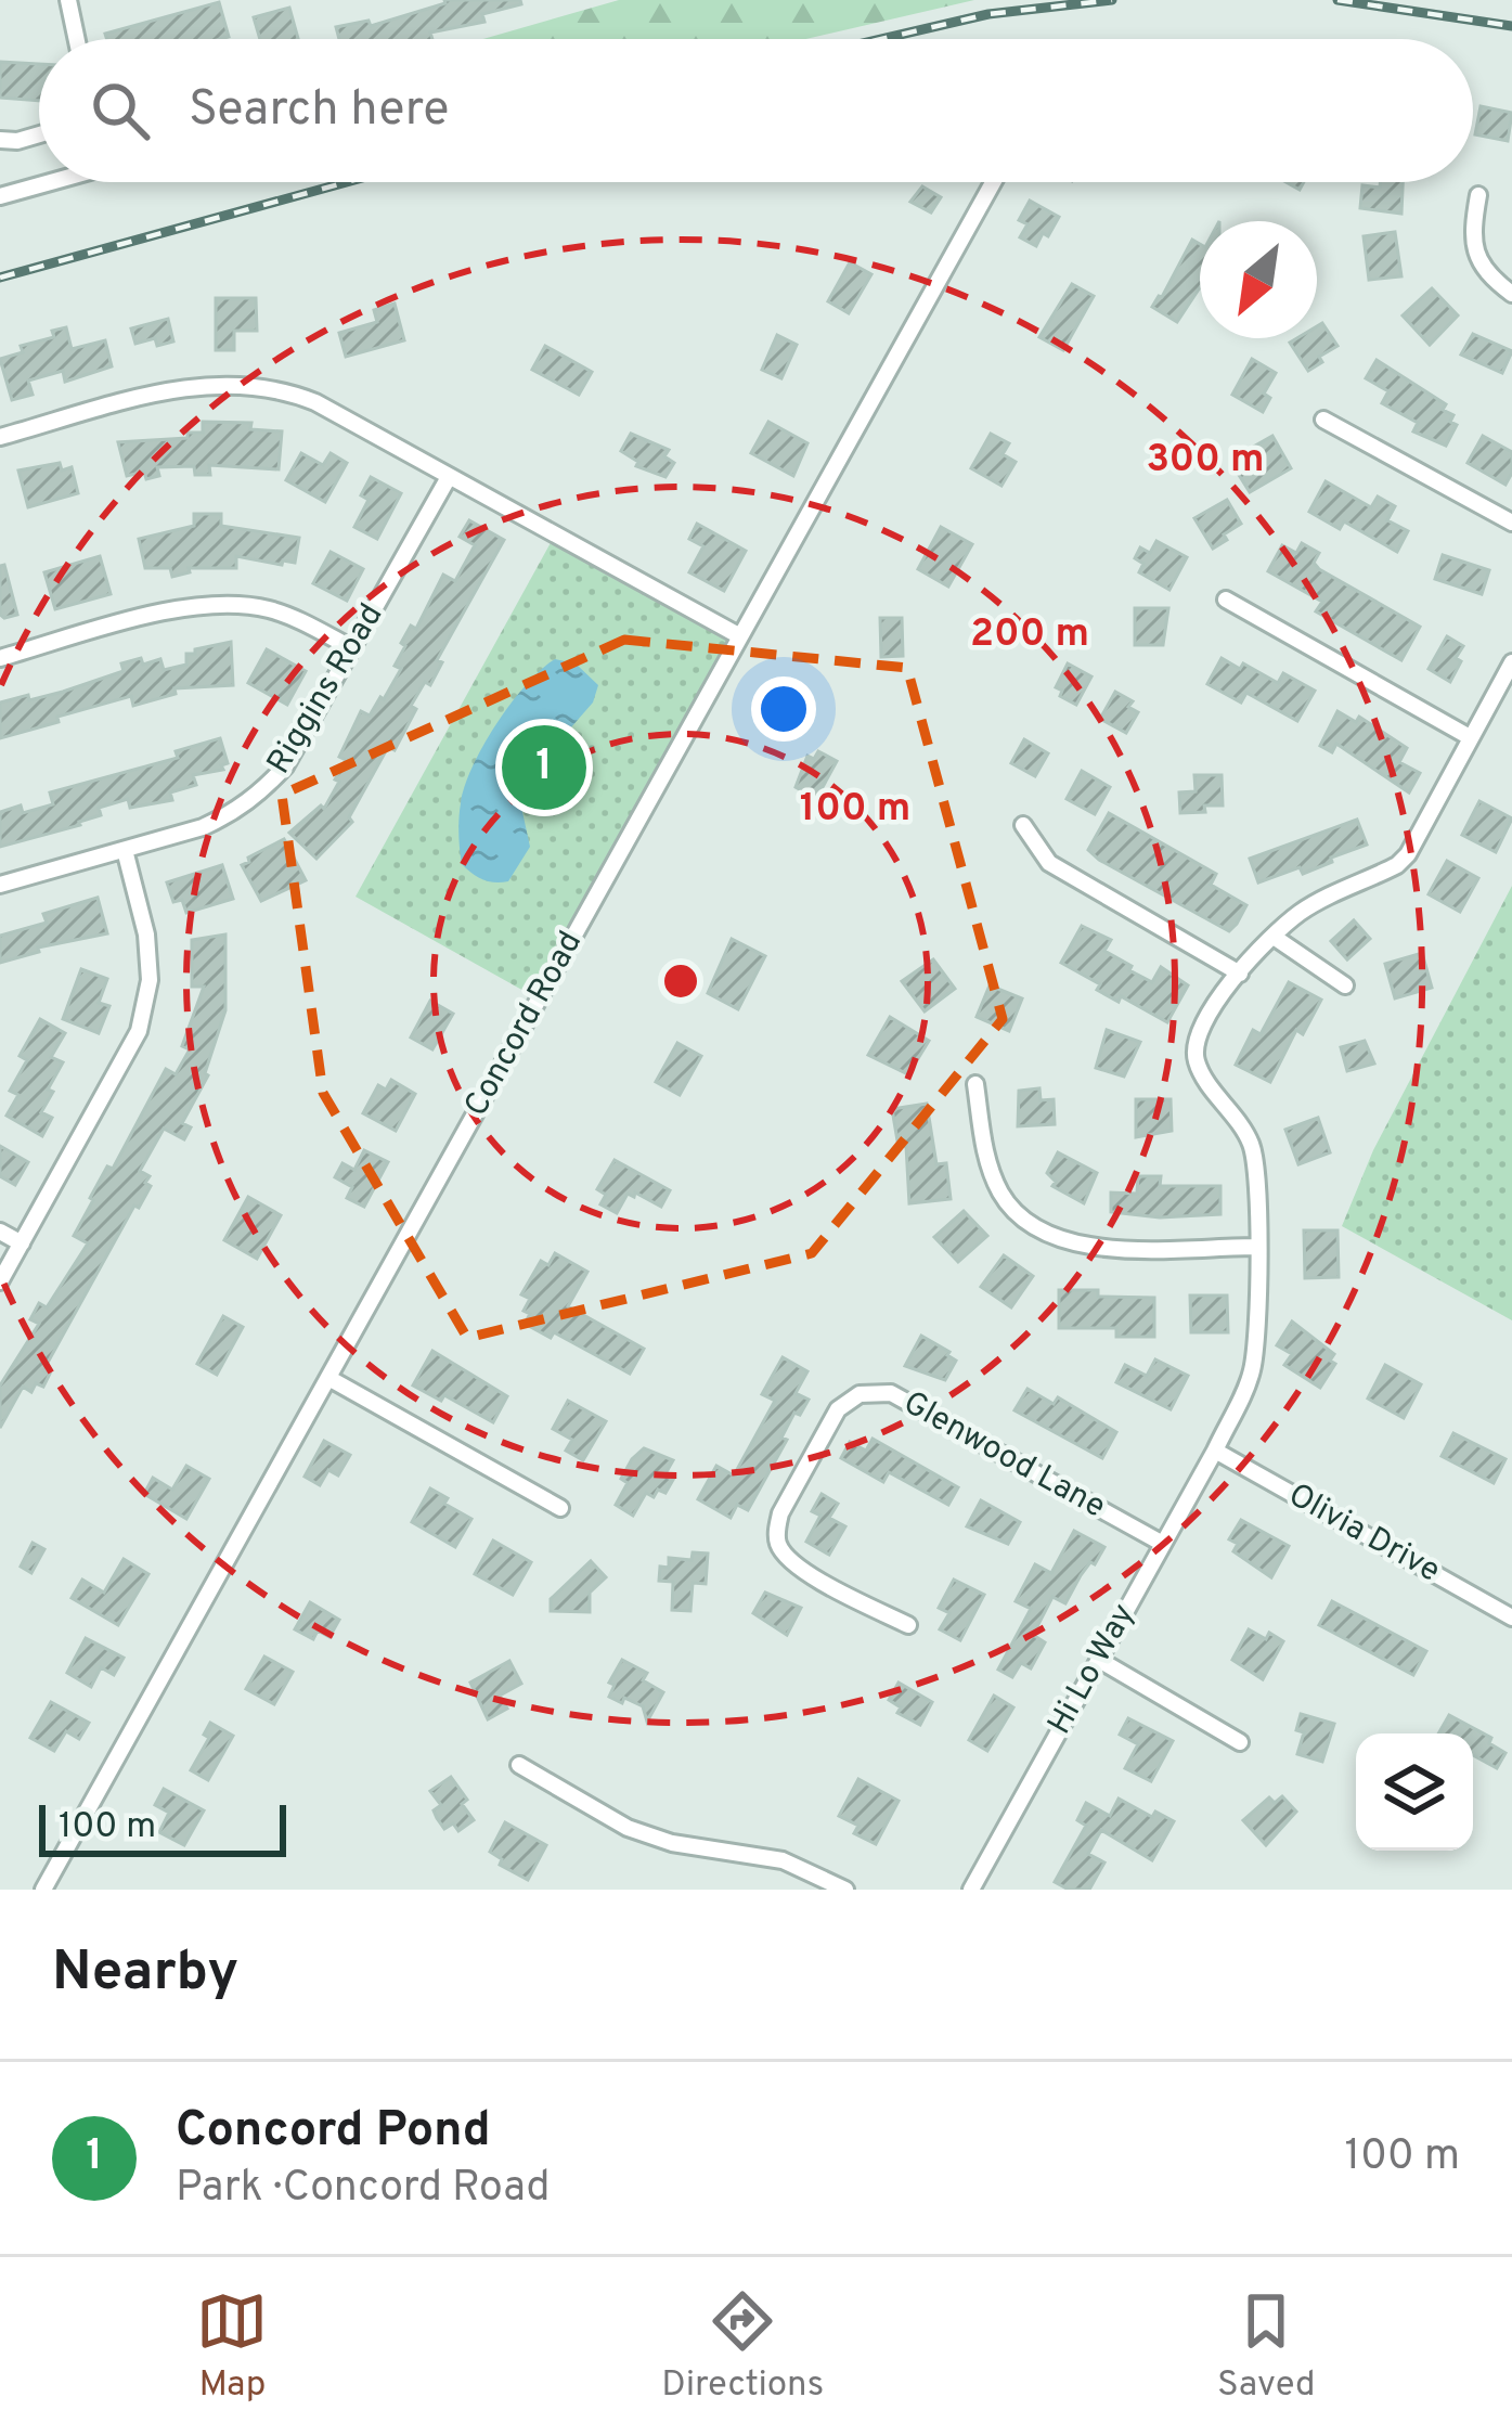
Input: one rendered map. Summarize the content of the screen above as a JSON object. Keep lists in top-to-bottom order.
{
  "streets": {
    "street": [
      "Riggins Road",
      "Concord Road",
      "Glenwood Lane",
      "Olivia Drive",
      "Hi Lo Way"
    ]
  },
  "crossings": [
    ["Glenwood Lane", "Hi Lo Way"],
    ["Olivia Drive", "Hi Lo Way"]
  ],
  "scale_bar": "100 m",
  "north": "bottom left",
  "page": {
    "search": "Search here",
    "pins": "1",
    "scale": "100 m",
    "heading": "Nearby",
    "list": [
      {
        "mark": "1",
        "name": "Concord Pond",
        "note": "Park · Concord Road",
        "value": "100 m"
      }
    ],
    "nav": ["Map", "Directions", "Saved"]
  },
  "rings": ["300 m", "200 m", "100 m"]
}
